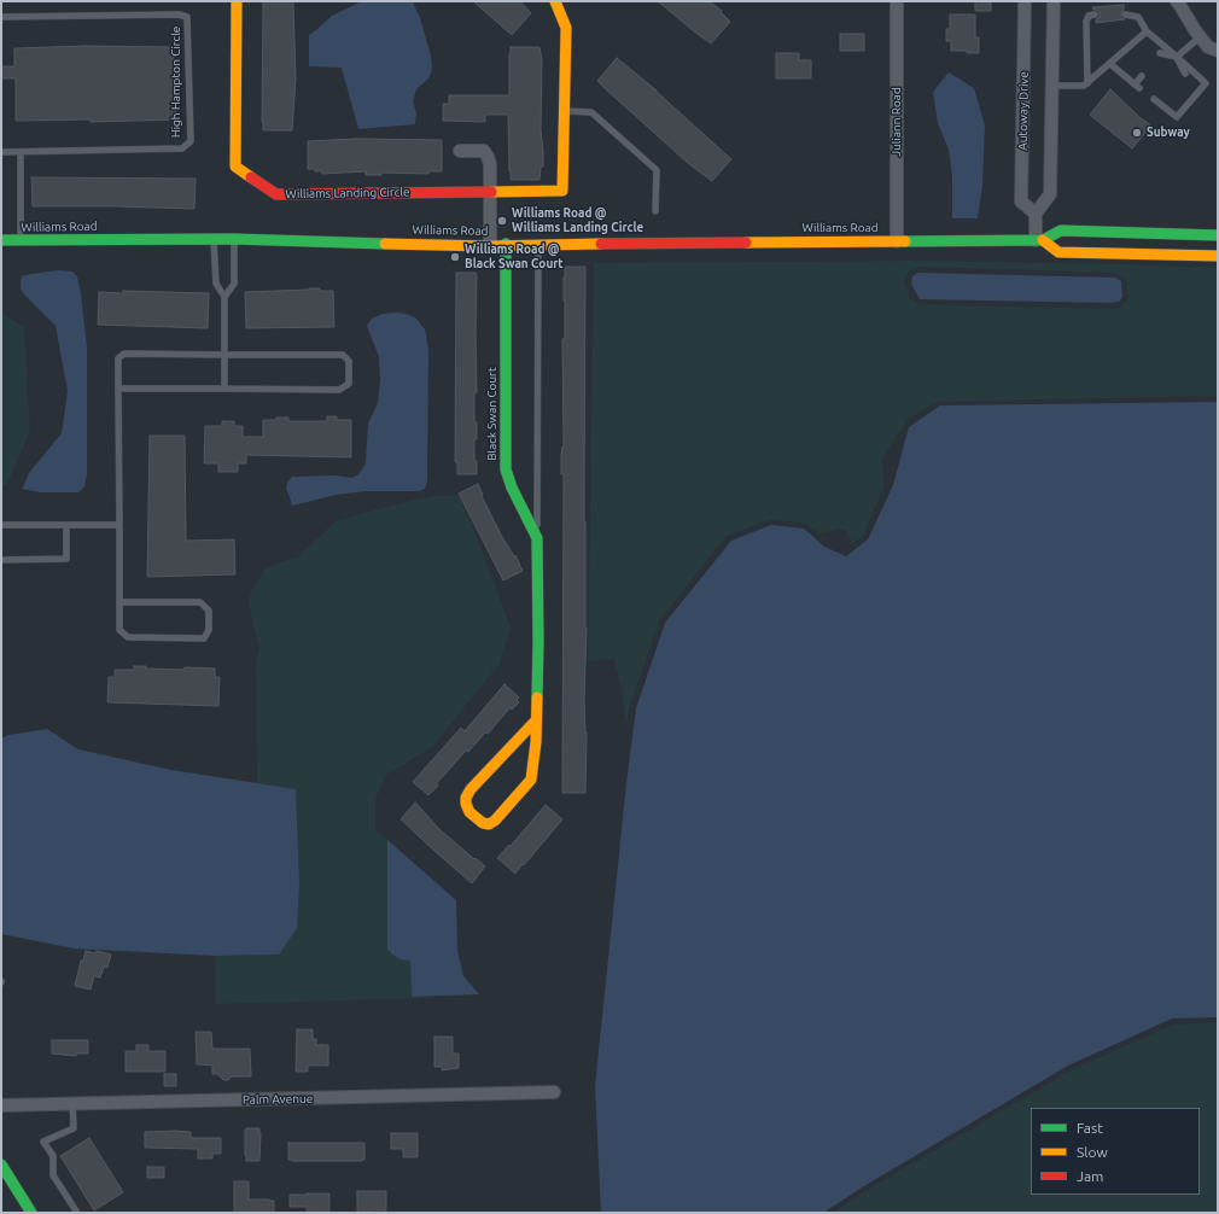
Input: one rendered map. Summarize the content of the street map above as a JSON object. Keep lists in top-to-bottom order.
{
  "streets": {
    "street": [
      "Autoway Drive",
      "Juliann Road",
      "Williams Landing Circle",
      "Williams Road",
      "Black Swan Court",
      "Palm Avenue"
    ],
    "lane": ["High Hampton Circle"]
  },
  "crossings": [
    ["Juliann Road", "Williams Road"],
    ["Williams Road", "Black Swan Court"]
  ],
  "places": ["Subway", "Williams Road @ Williams Landing Circle", "Williams Road @ Black Swan Court"],
  "legend": ["Fast", "Slow", "Jam"]
}
